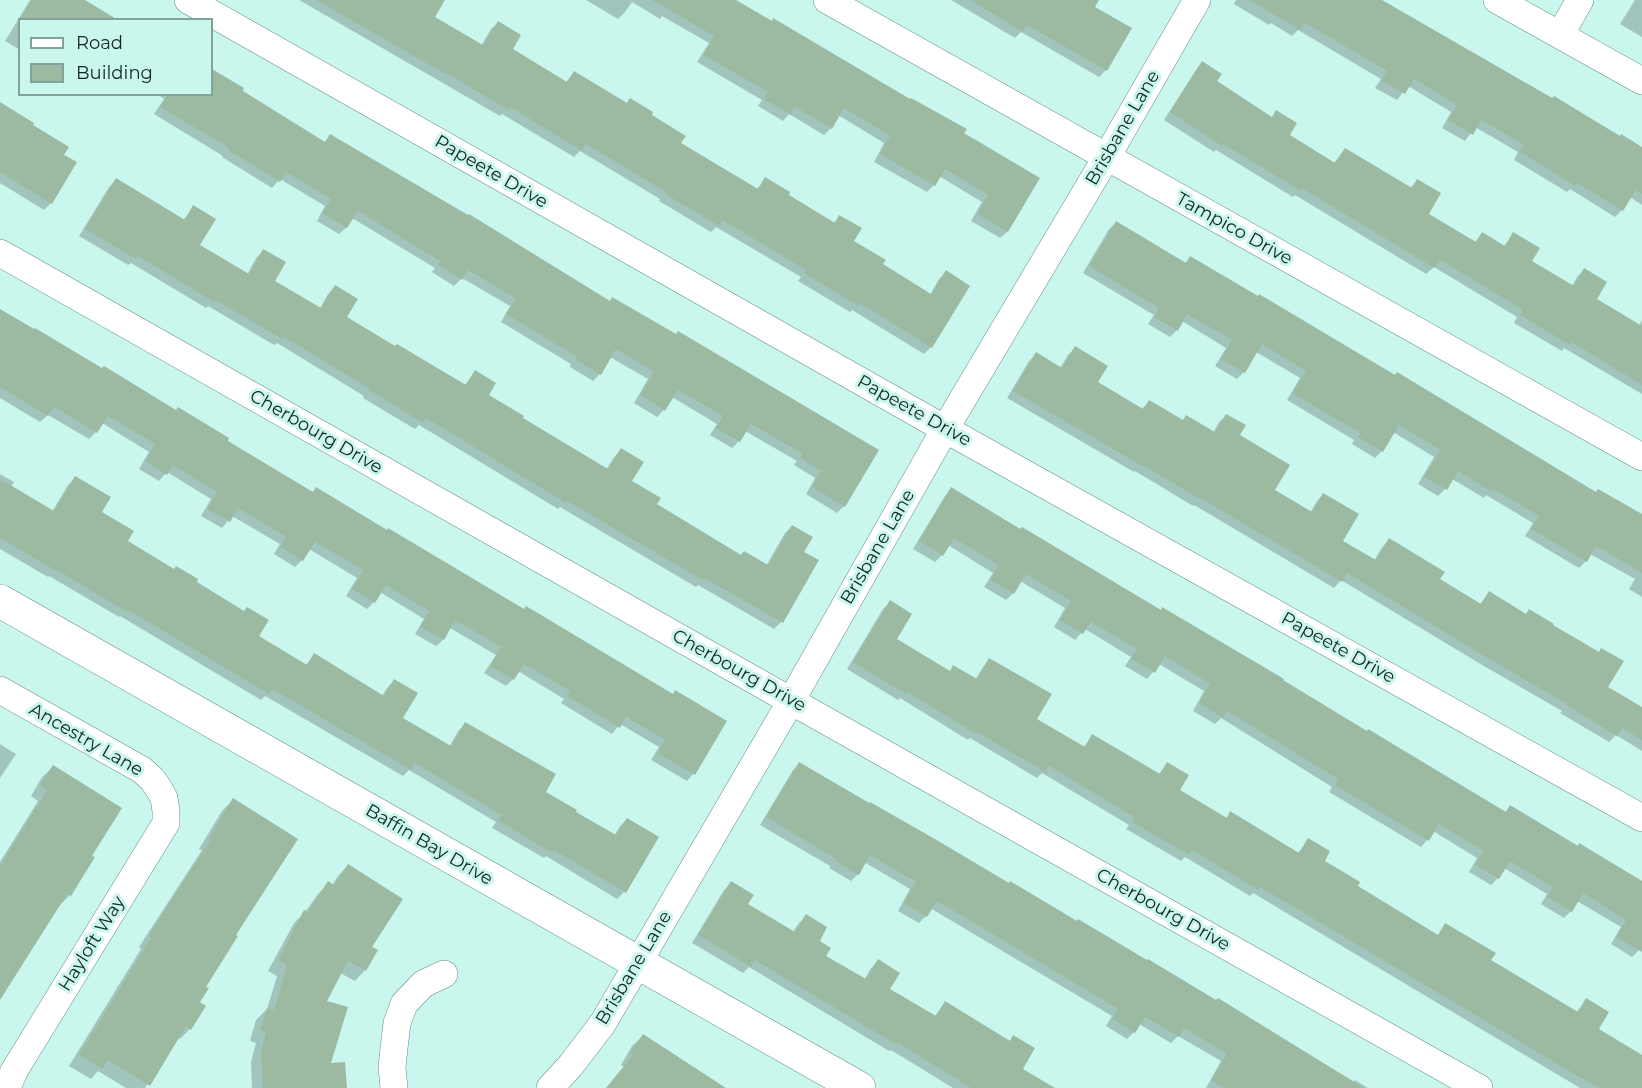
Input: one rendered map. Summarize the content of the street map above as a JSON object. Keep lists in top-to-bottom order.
{
  "streets": {
    "street": [
      "Brisbane Lane",
      "Papeete Drive",
      "Tampico Drive",
      "Cherbourg Drive",
      "Ancestry Lane",
      "Baffin Bay Drive",
      "Hayloft Way"
    ]
  },
  "crossings": [
    ["Brisbane Lane", "Papeete Drive"],
    ["Brisbane Lane", "Tampico Drive"],
    ["Brisbane Lane", "Cherbourg Drive"],
    ["Brisbane Lane", "Baffin Bay Drive"],
    ["Ancestry Lane", "Hayloft Way"]
  ],
  "legend": ["Road", "Building"]
}
